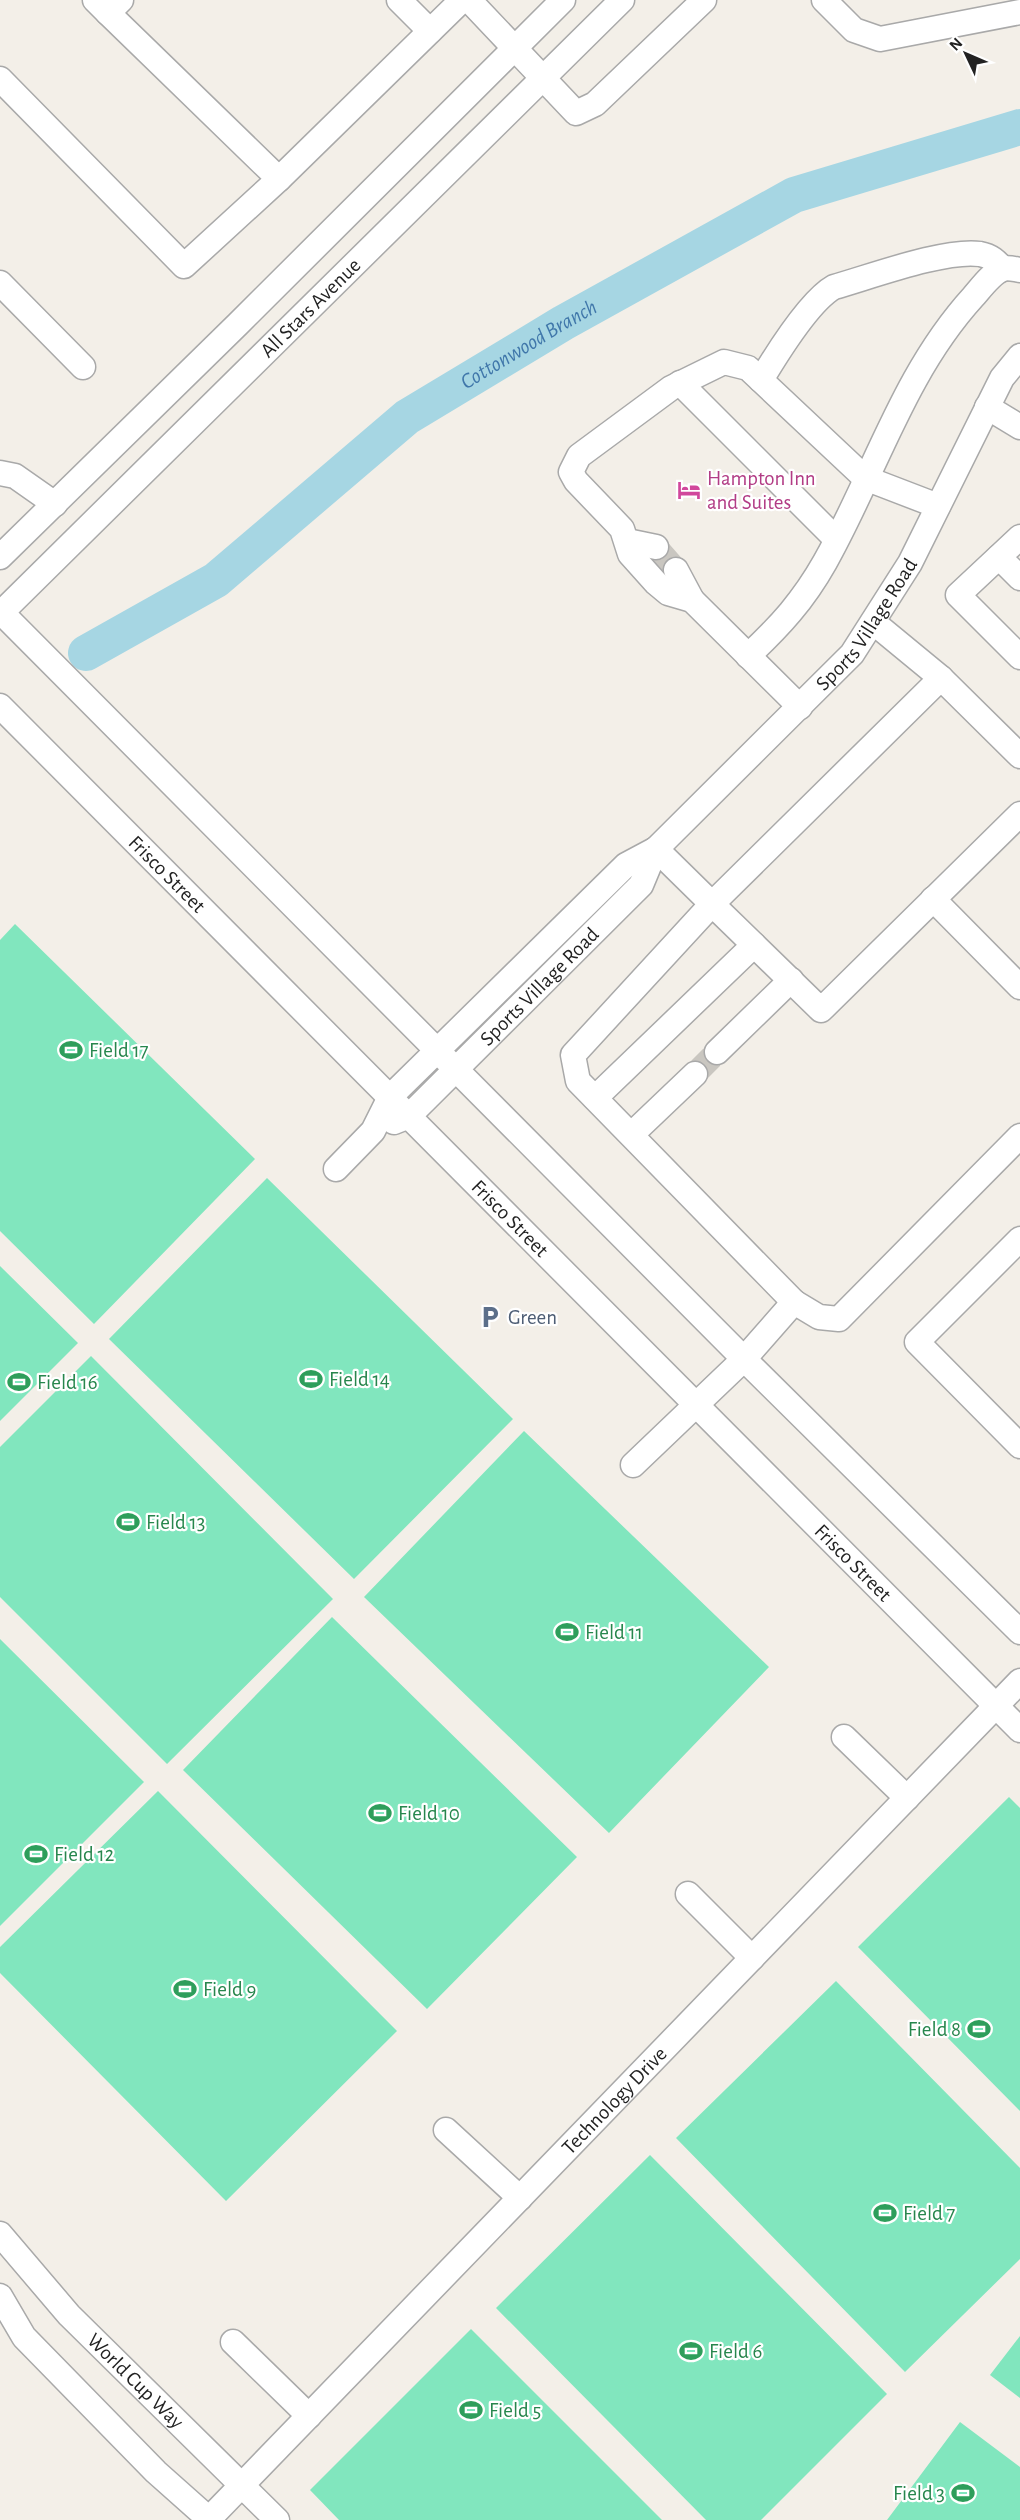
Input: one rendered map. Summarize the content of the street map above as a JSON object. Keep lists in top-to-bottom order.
{
  "streets": {
    "street": [
      "All Stars Avenue",
      "Sports Village Road",
      "Frisco Street",
      "Technology Drive",
      "World Cup Way"
    ]
  },
  "crossings": [
    ["Sports Village Road", "Frisco Street"],
    ["Frisco Street", "Technology Drive"],
    ["Technology Drive", "World Cup Way"]
  ],
  "water": ["Cottonwood Branch"],
  "places": {
    "hotel": ["Hampton Inn and Suites"],
    "sports": [
      "Field 17",
      "Field 14",
      "Field 16",
      "Field 13",
      "Field 11",
      "Field 10",
      "Field 12",
      "Field 9",
      "Field 8",
      "Field 7",
      "Field 6",
      "Field 5",
      "Field 3"
    ],
    "parking": ["Green"]
  },
  "north": "top left"
}
